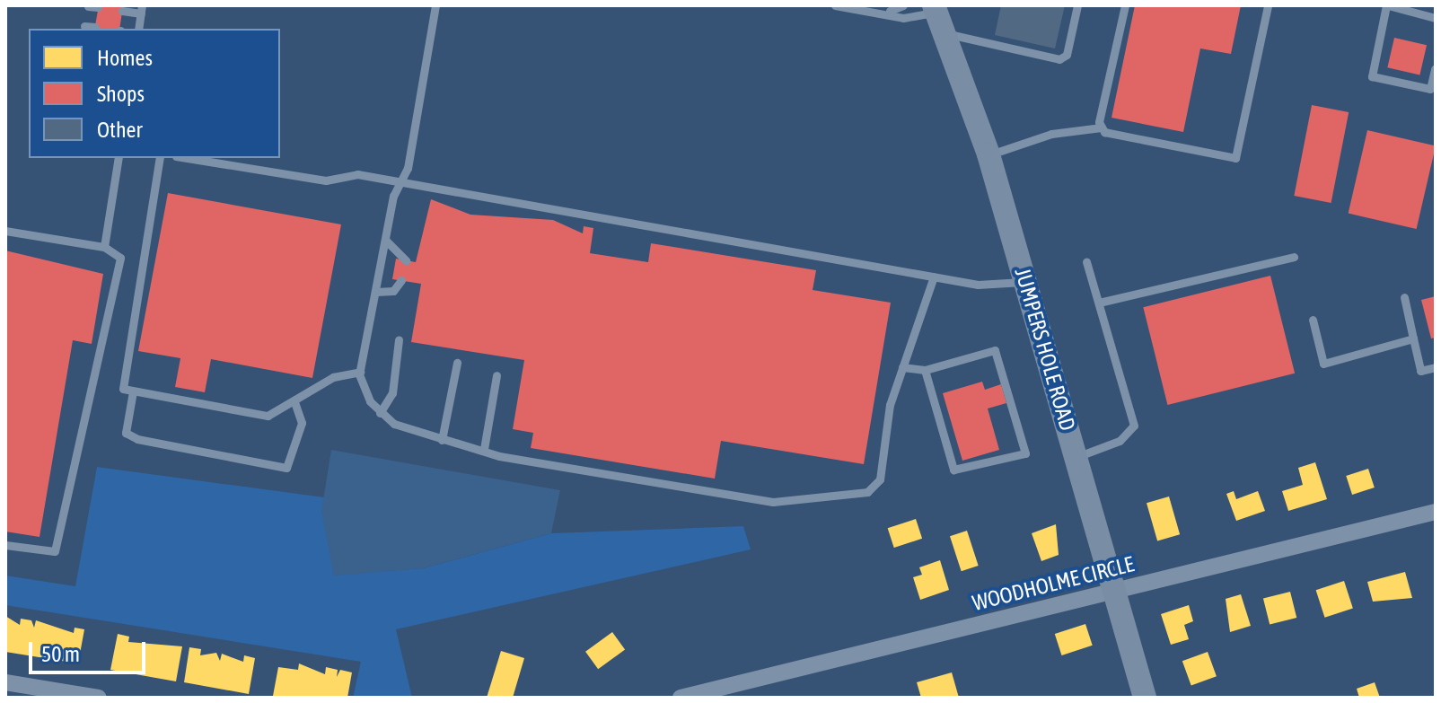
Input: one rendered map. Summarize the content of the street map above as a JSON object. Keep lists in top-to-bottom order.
{
  "streets": {
    "main road": ["JUMPERS HOLE ROAD"],
    "street": ["WOODHOLME CIRCLE"]
  },
  "crossings": [
    ["JUMPERS HOLE ROAD", "WOODHOLME CIRCLE"]
  ],
  "legend": ["Homes", "Shops", "Other"],
  "scale_bar": "50 m"
}
